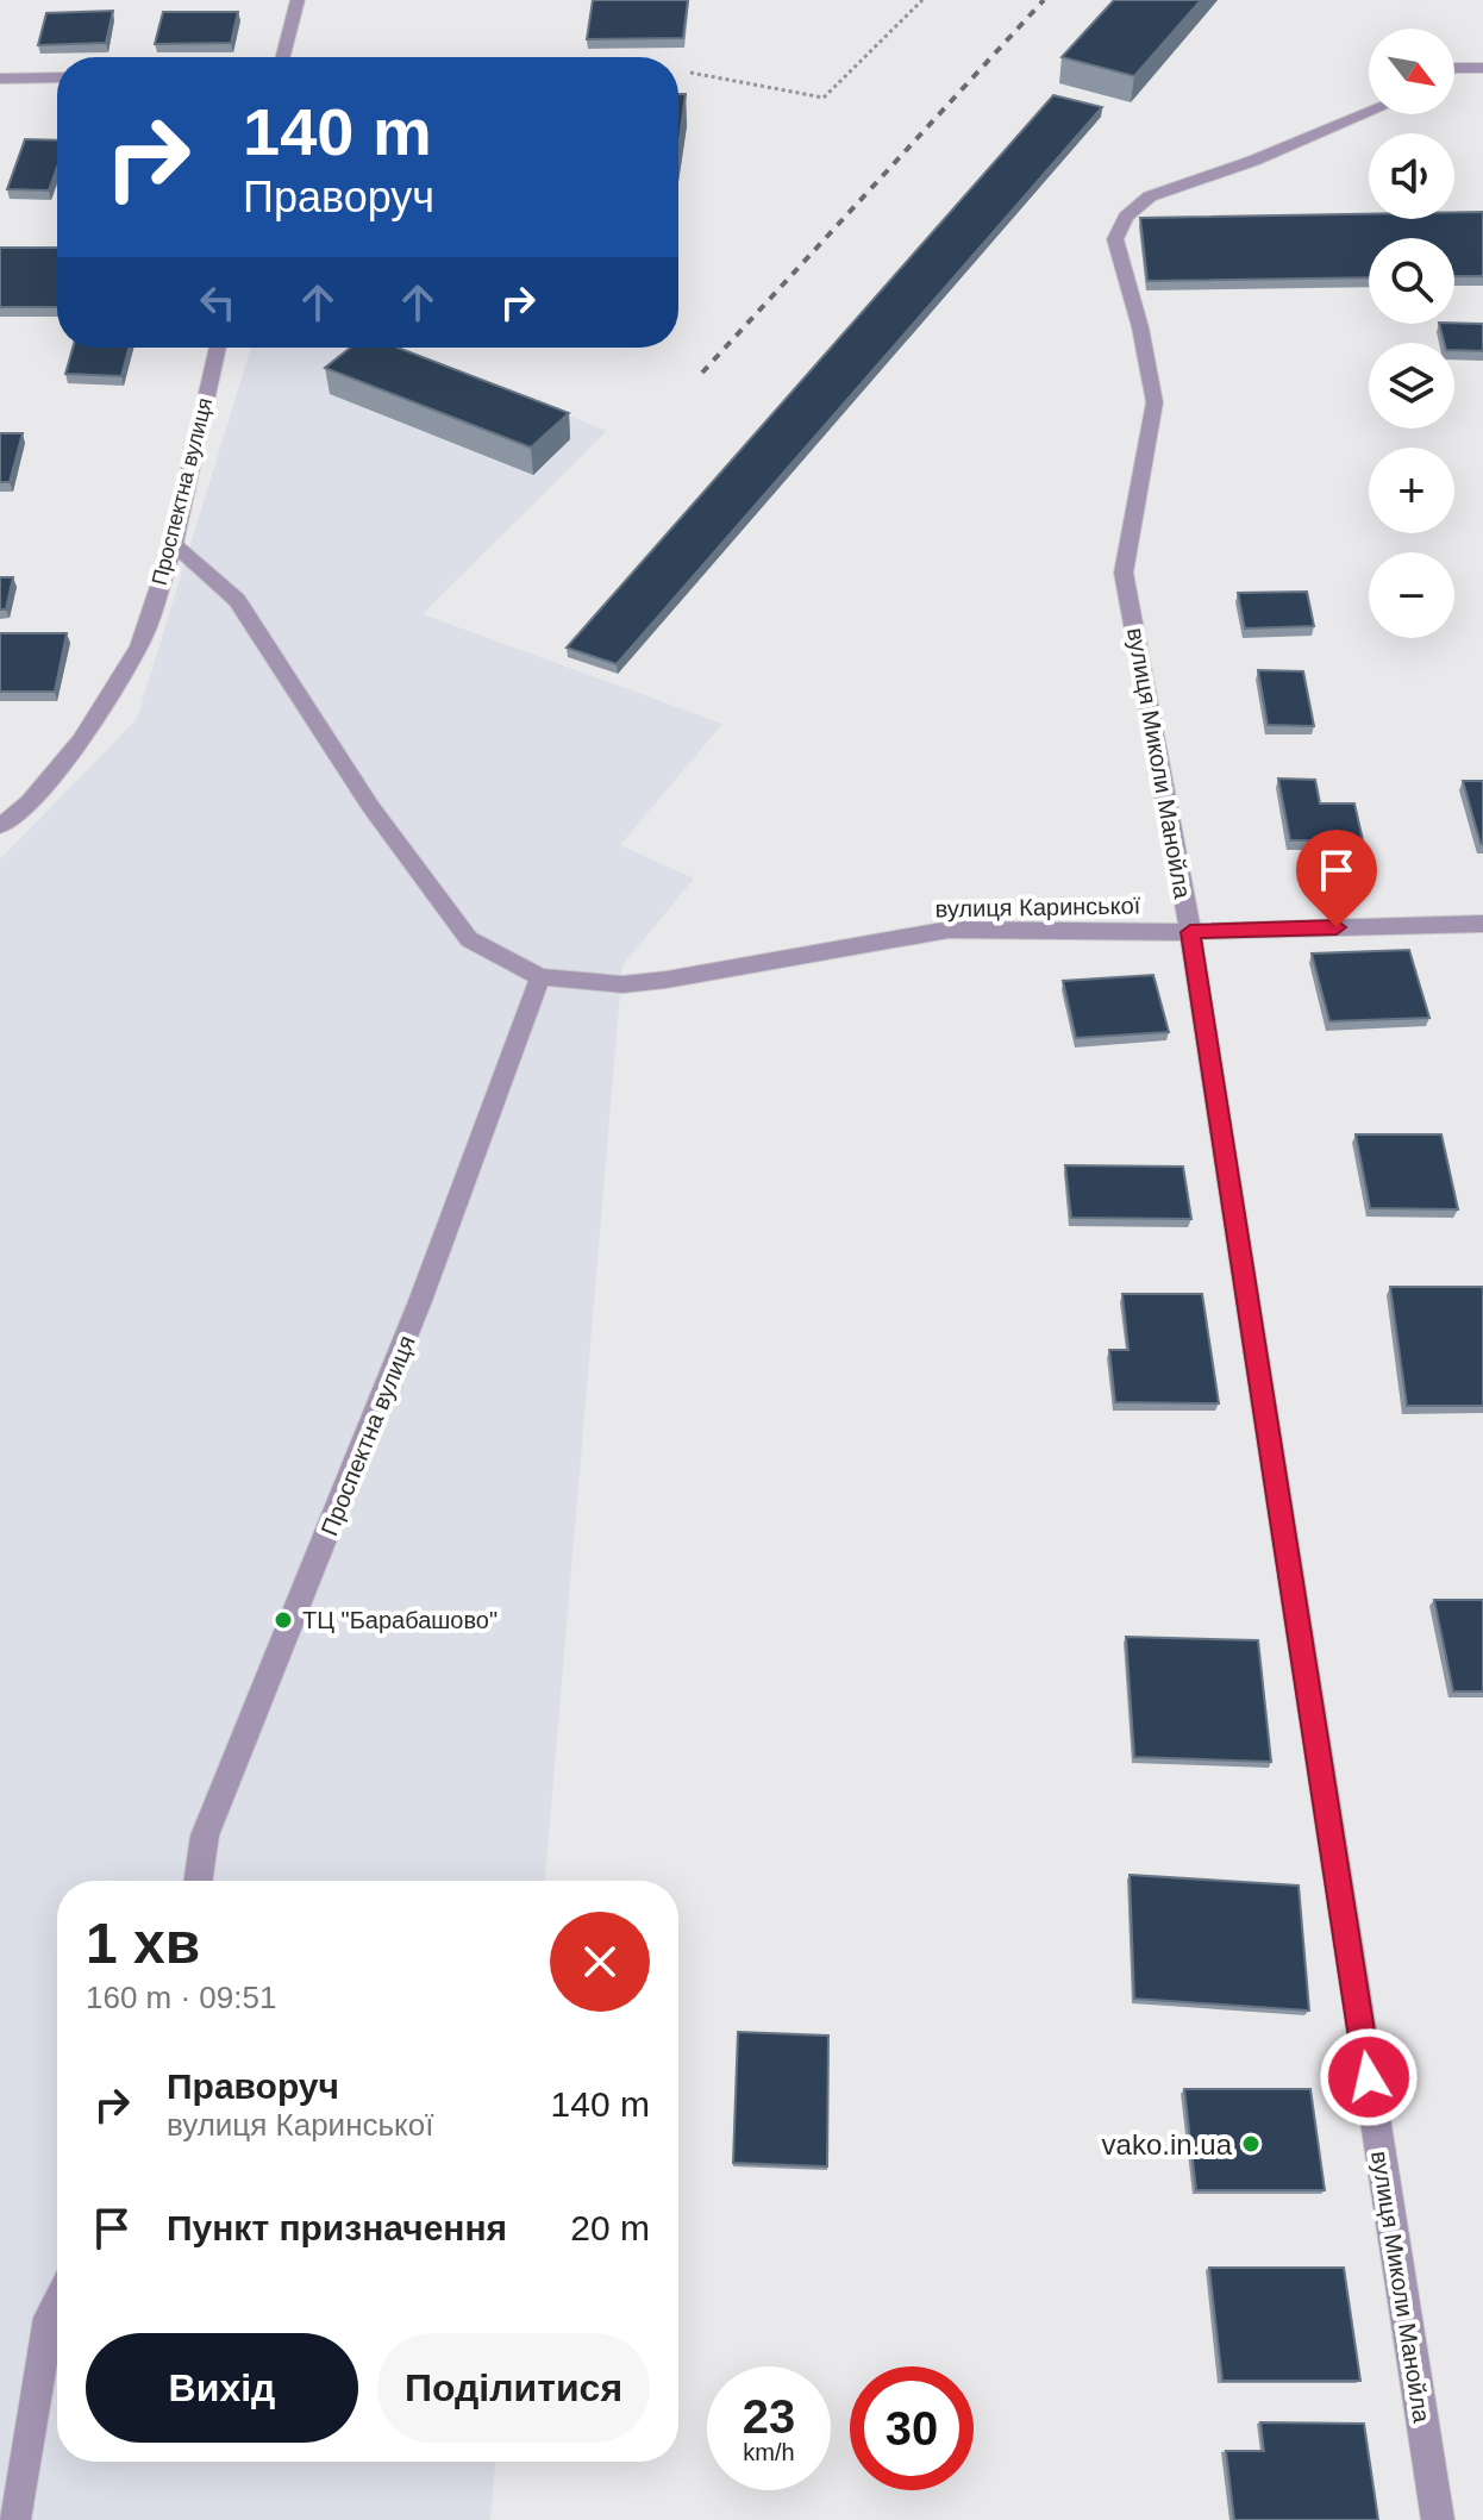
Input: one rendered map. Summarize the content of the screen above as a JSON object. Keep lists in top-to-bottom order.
{
  "streets": {
    "street": ["Проспектна вулиця", "вулиця Миколи Манойла", "вулиця Каринської"]
  },
  "crossings": [
    ["Проспектна вулиця", "вулиця Каринської"],
    ["вулиця Миколи Манойла", "вулиця Каринської"]
  ],
  "places": ["ТЦ \"Барабашово\"", "vako.in.ua"],
  "north": "bottom right",
  "page": {
    "map_buttons": ["+", "−"],
    "turn": ["140 m", "Праворуч"],
    "heading": ["1 хв", "160 m · 09:51"],
    "list": [
      {
        "name": "Праворуч",
        "note": "вулиця Каринської",
        "value": "140 m"
      },
      {
        "name": "Пункт призначення",
        "value": "20 m"
      }
    ],
    "buttons": ["Вихід", "Поділитися"],
    "speed": "23 km/h",
    "limit": "30"
  }
}
